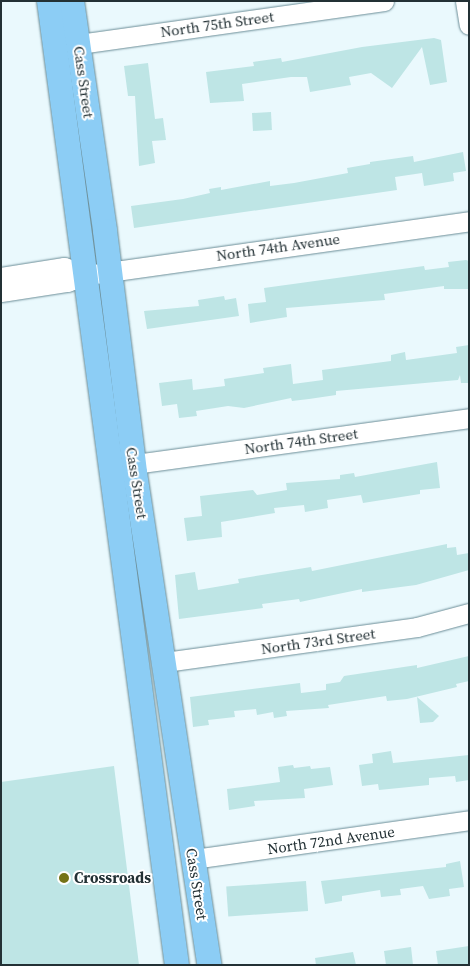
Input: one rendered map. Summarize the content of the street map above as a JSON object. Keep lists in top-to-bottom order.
{
  "streets": {
    "main road": ["Cass Street"],
    "street": [
      "North 75th Street",
      "North 74th Avenue",
      "North 74th Street",
      "North 73rd Street",
      "North 72nd Avenue"
    ]
  },
  "crossings": [
    ["North 75th Street", "Cass Street"],
    ["Cass Street", "North 74th Avenue"],
    ["Cass Street", "North 74th Street"],
    ["Cass Street", "North 73rd Street"],
    ["Cass Street", "North 72nd Avenue"]
  ],
  "places": ["Crossroads"]
}
